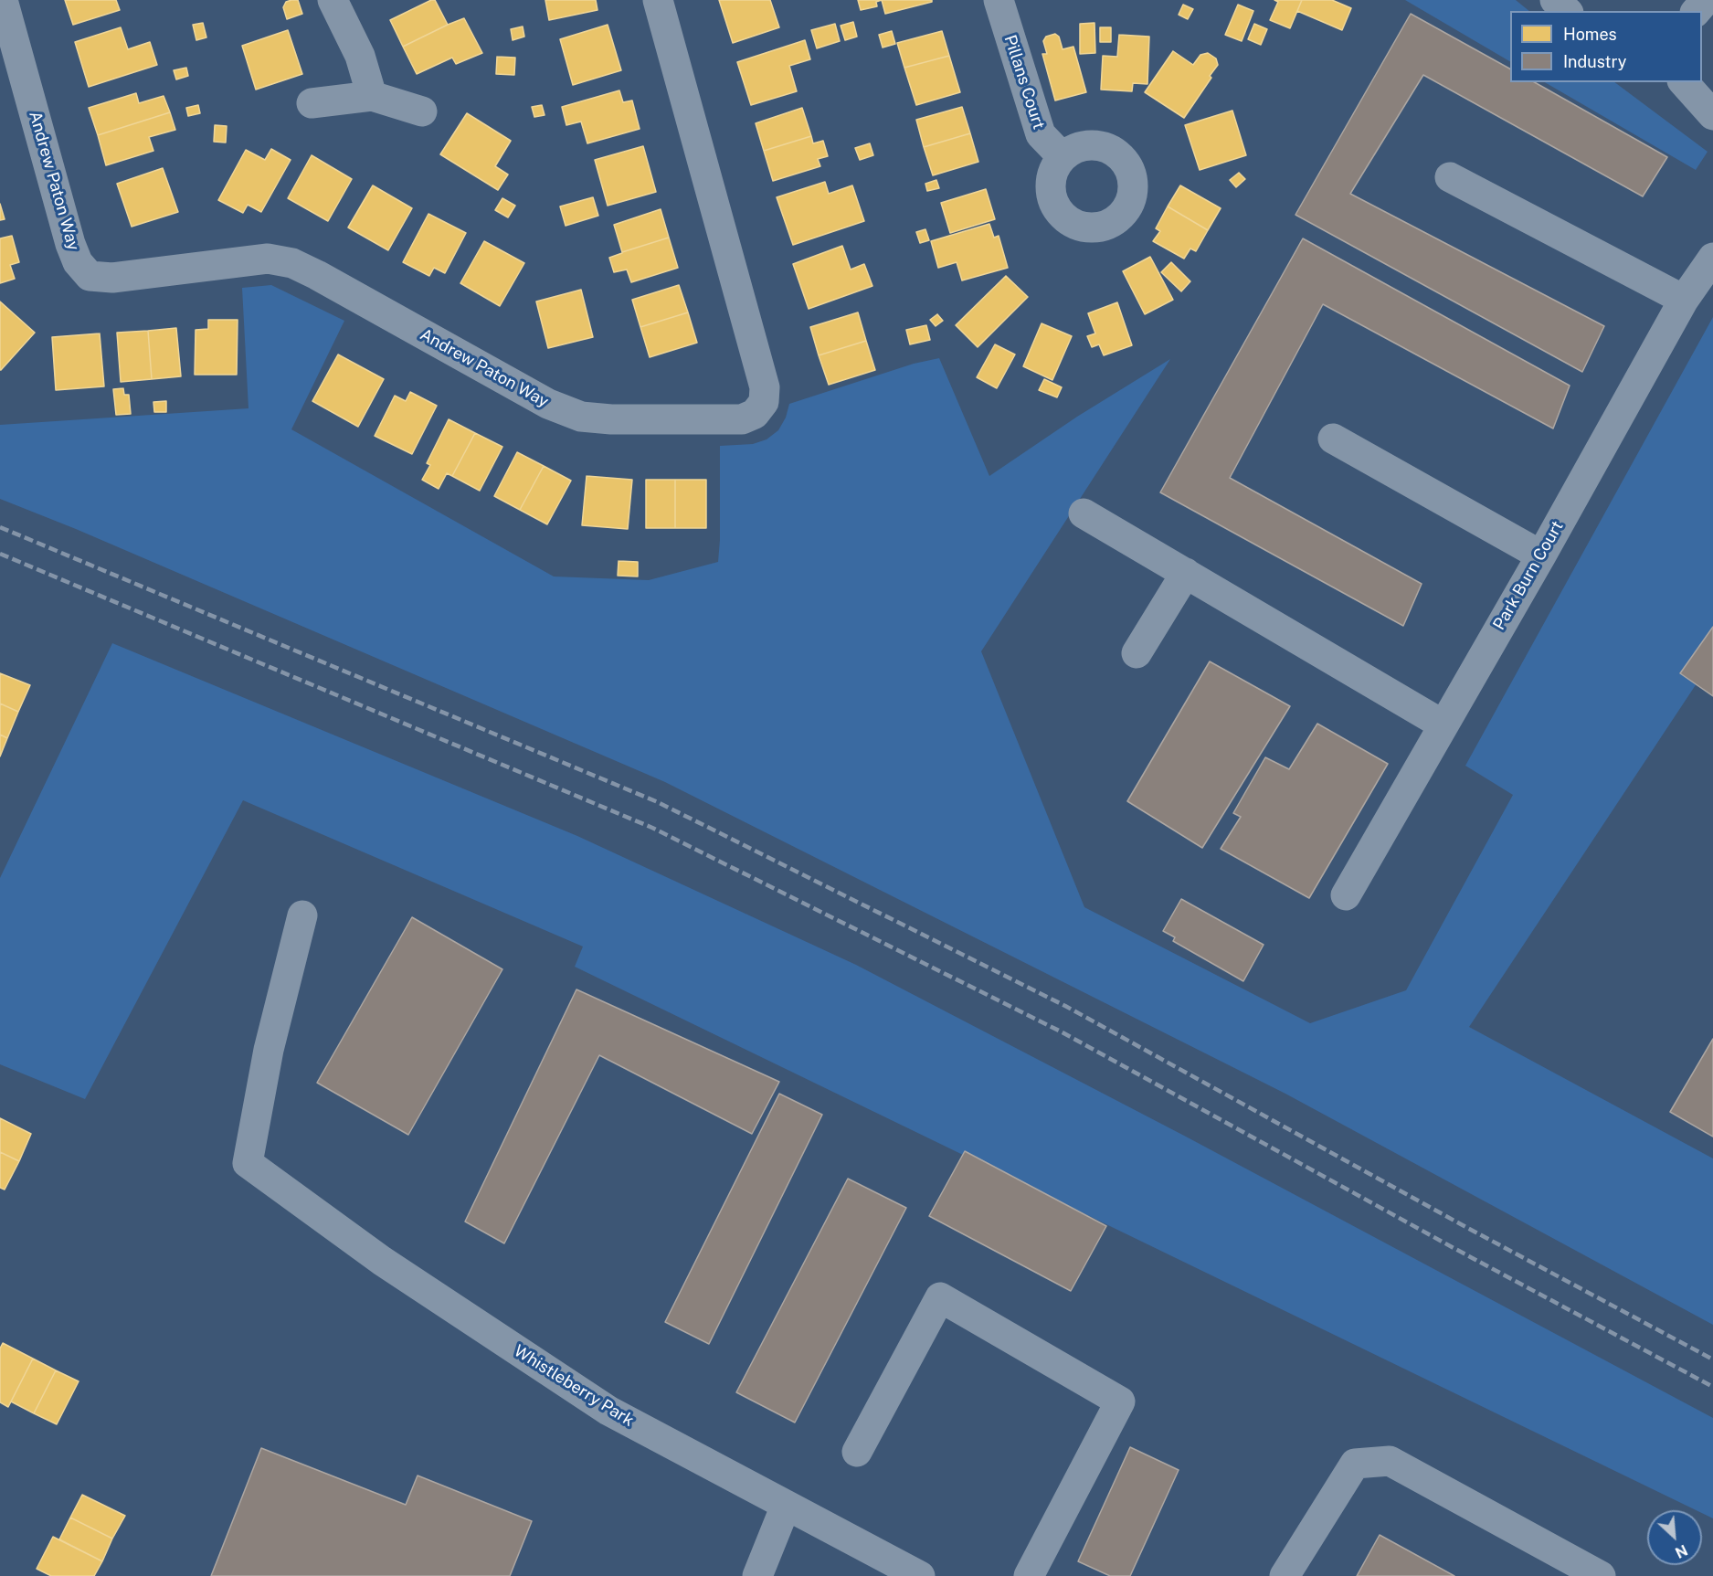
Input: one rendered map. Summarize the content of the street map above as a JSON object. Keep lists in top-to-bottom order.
{
  "streets": {
    "street": [
      "Pillans Court",
      "Andrew Paton Way",
      "Park Burn Court",
      "Whistleberry Park"
    ]
  },
  "legend": ["Homes", "Industry"],
  "north": "bottom right"
}
